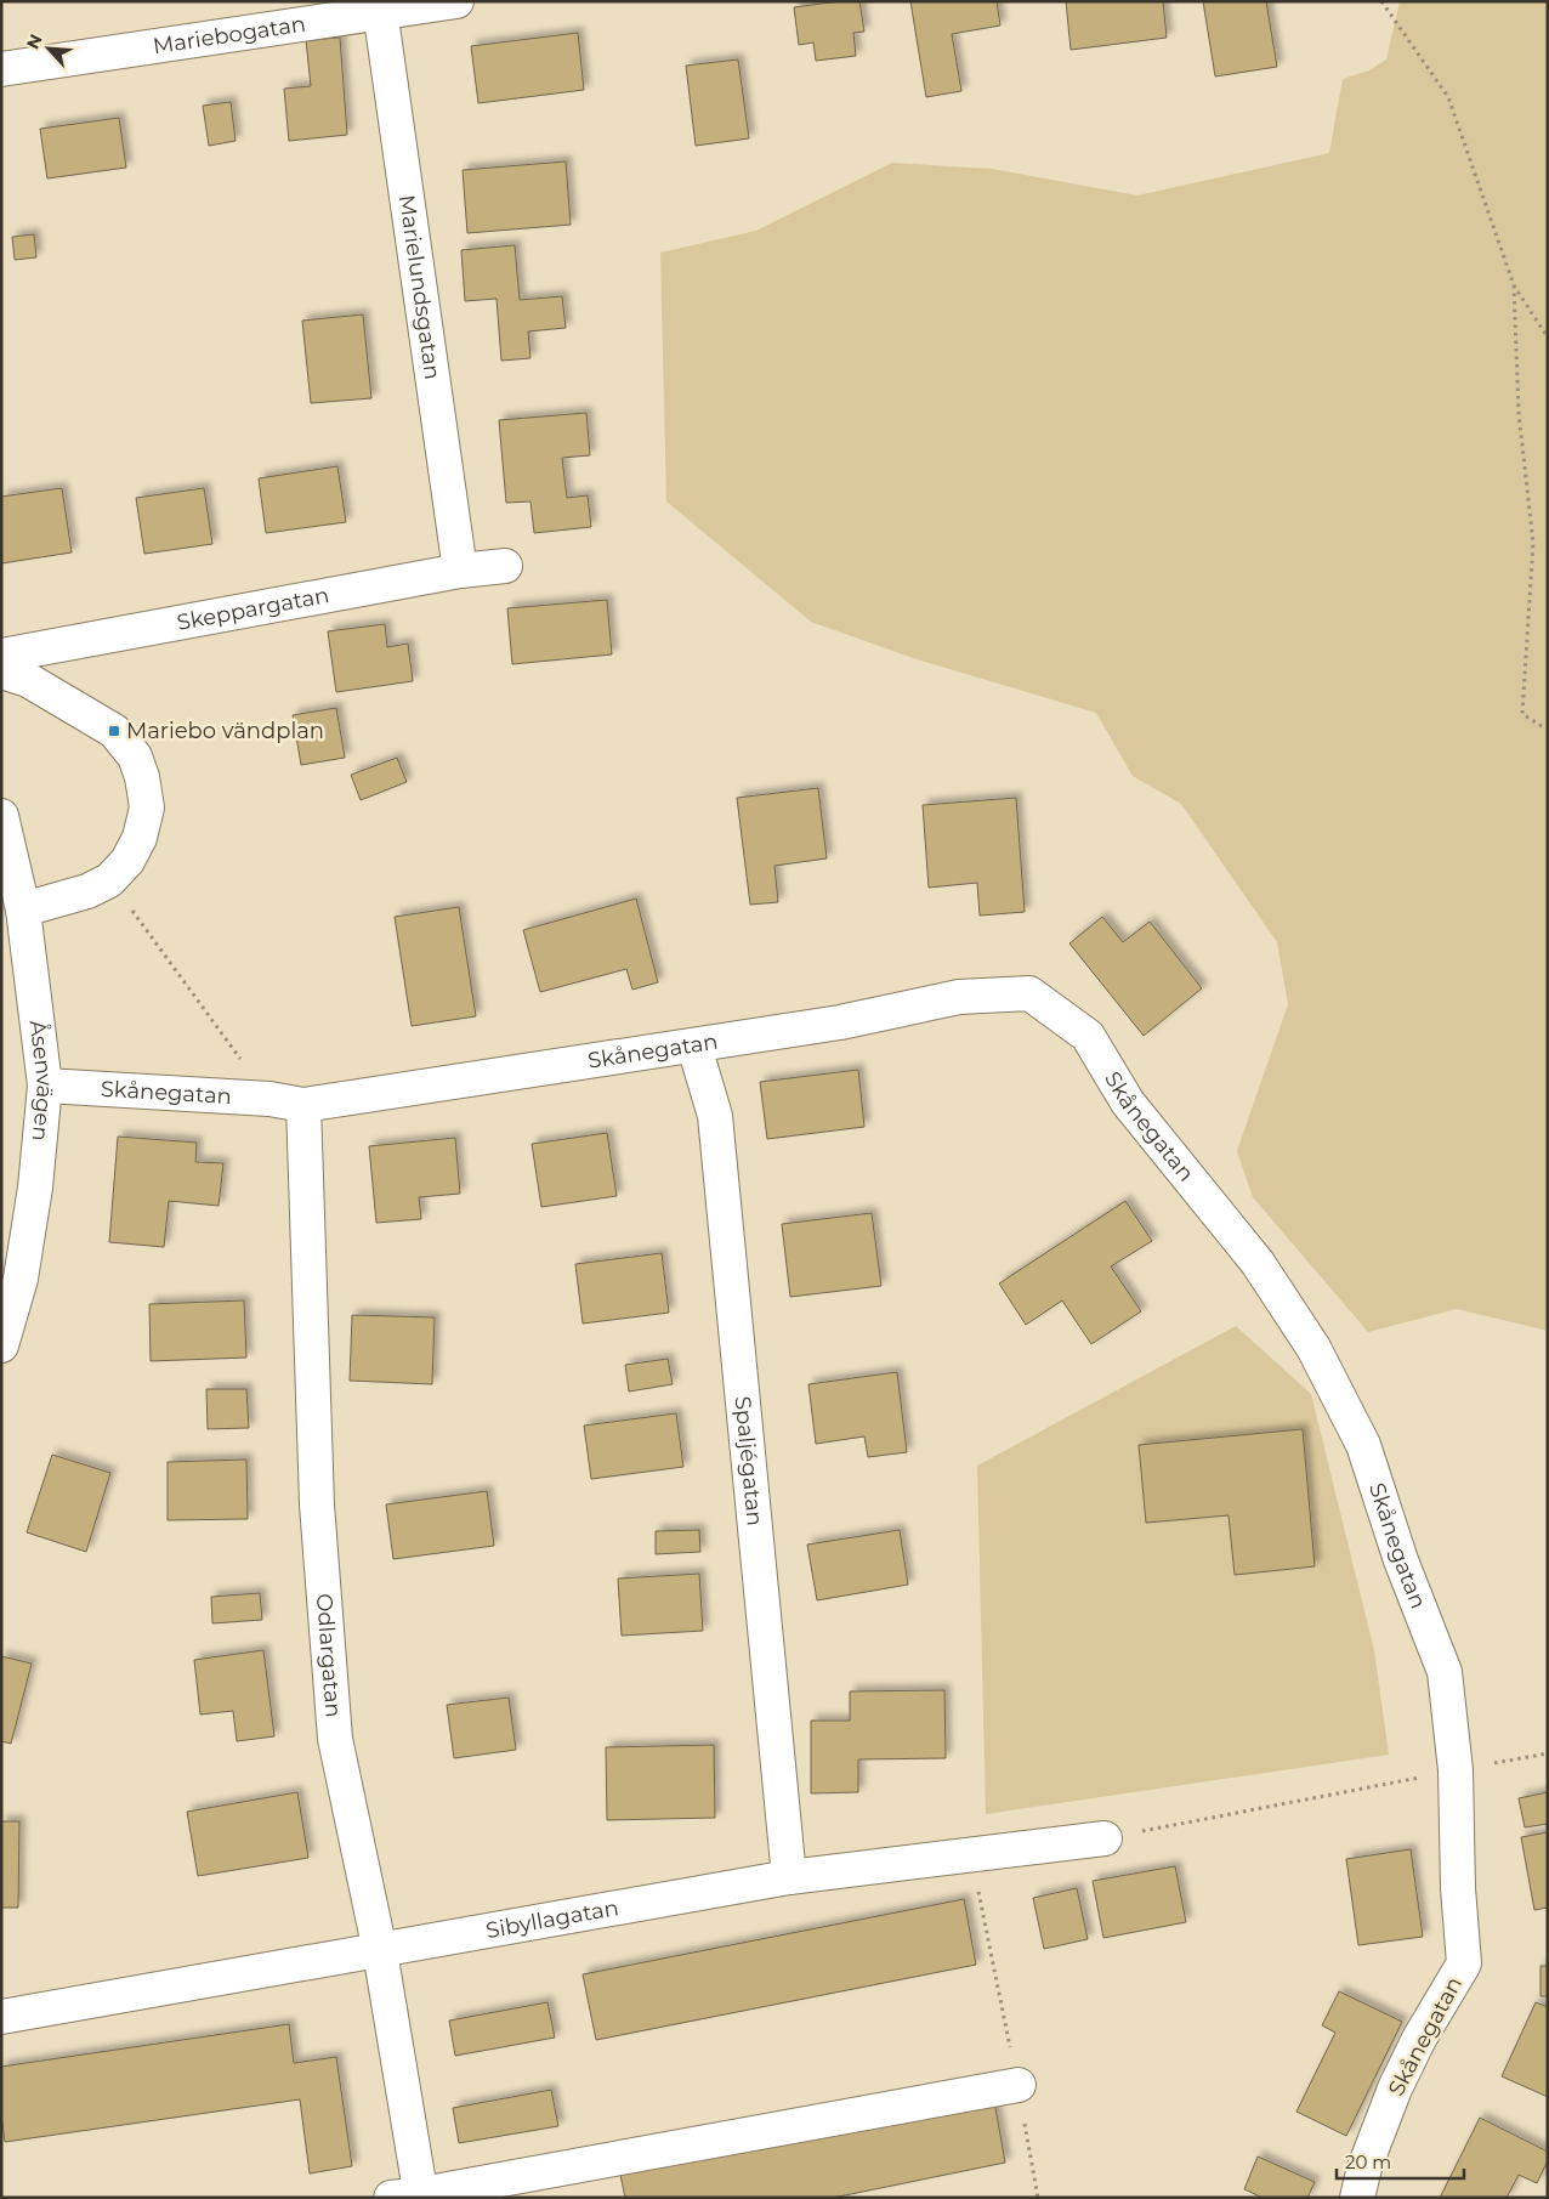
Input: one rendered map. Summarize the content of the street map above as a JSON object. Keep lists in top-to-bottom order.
{
  "streets": {
    "street": [
      "Mariebogatan",
      "Marielundsgatan",
      "Skeppargatan",
      "Skånegatan",
      "Åsenvägen",
      "Spaljégatan",
      "Odlargatan",
      "Sibyllagatan"
    ]
  },
  "crossings": [
    ["Mariebogatan", "Marielundsgatan"],
    ["Marielundsgatan", "Skeppargatan"],
    ["Skånegatan", "Åsenvägen"],
    ["Skånegatan", "Spaljégatan"],
    ["Skånegatan", "Odlargatan"],
    ["Spaljégatan", "Sibyllagatan"],
    ["Odlargatan", "Sibyllagatan"]
  ],
  "places": {
    "transit": ["Mariebo vändplan"]
  },
  "scale_bar": "20 m",
  "north": "top left"
}
